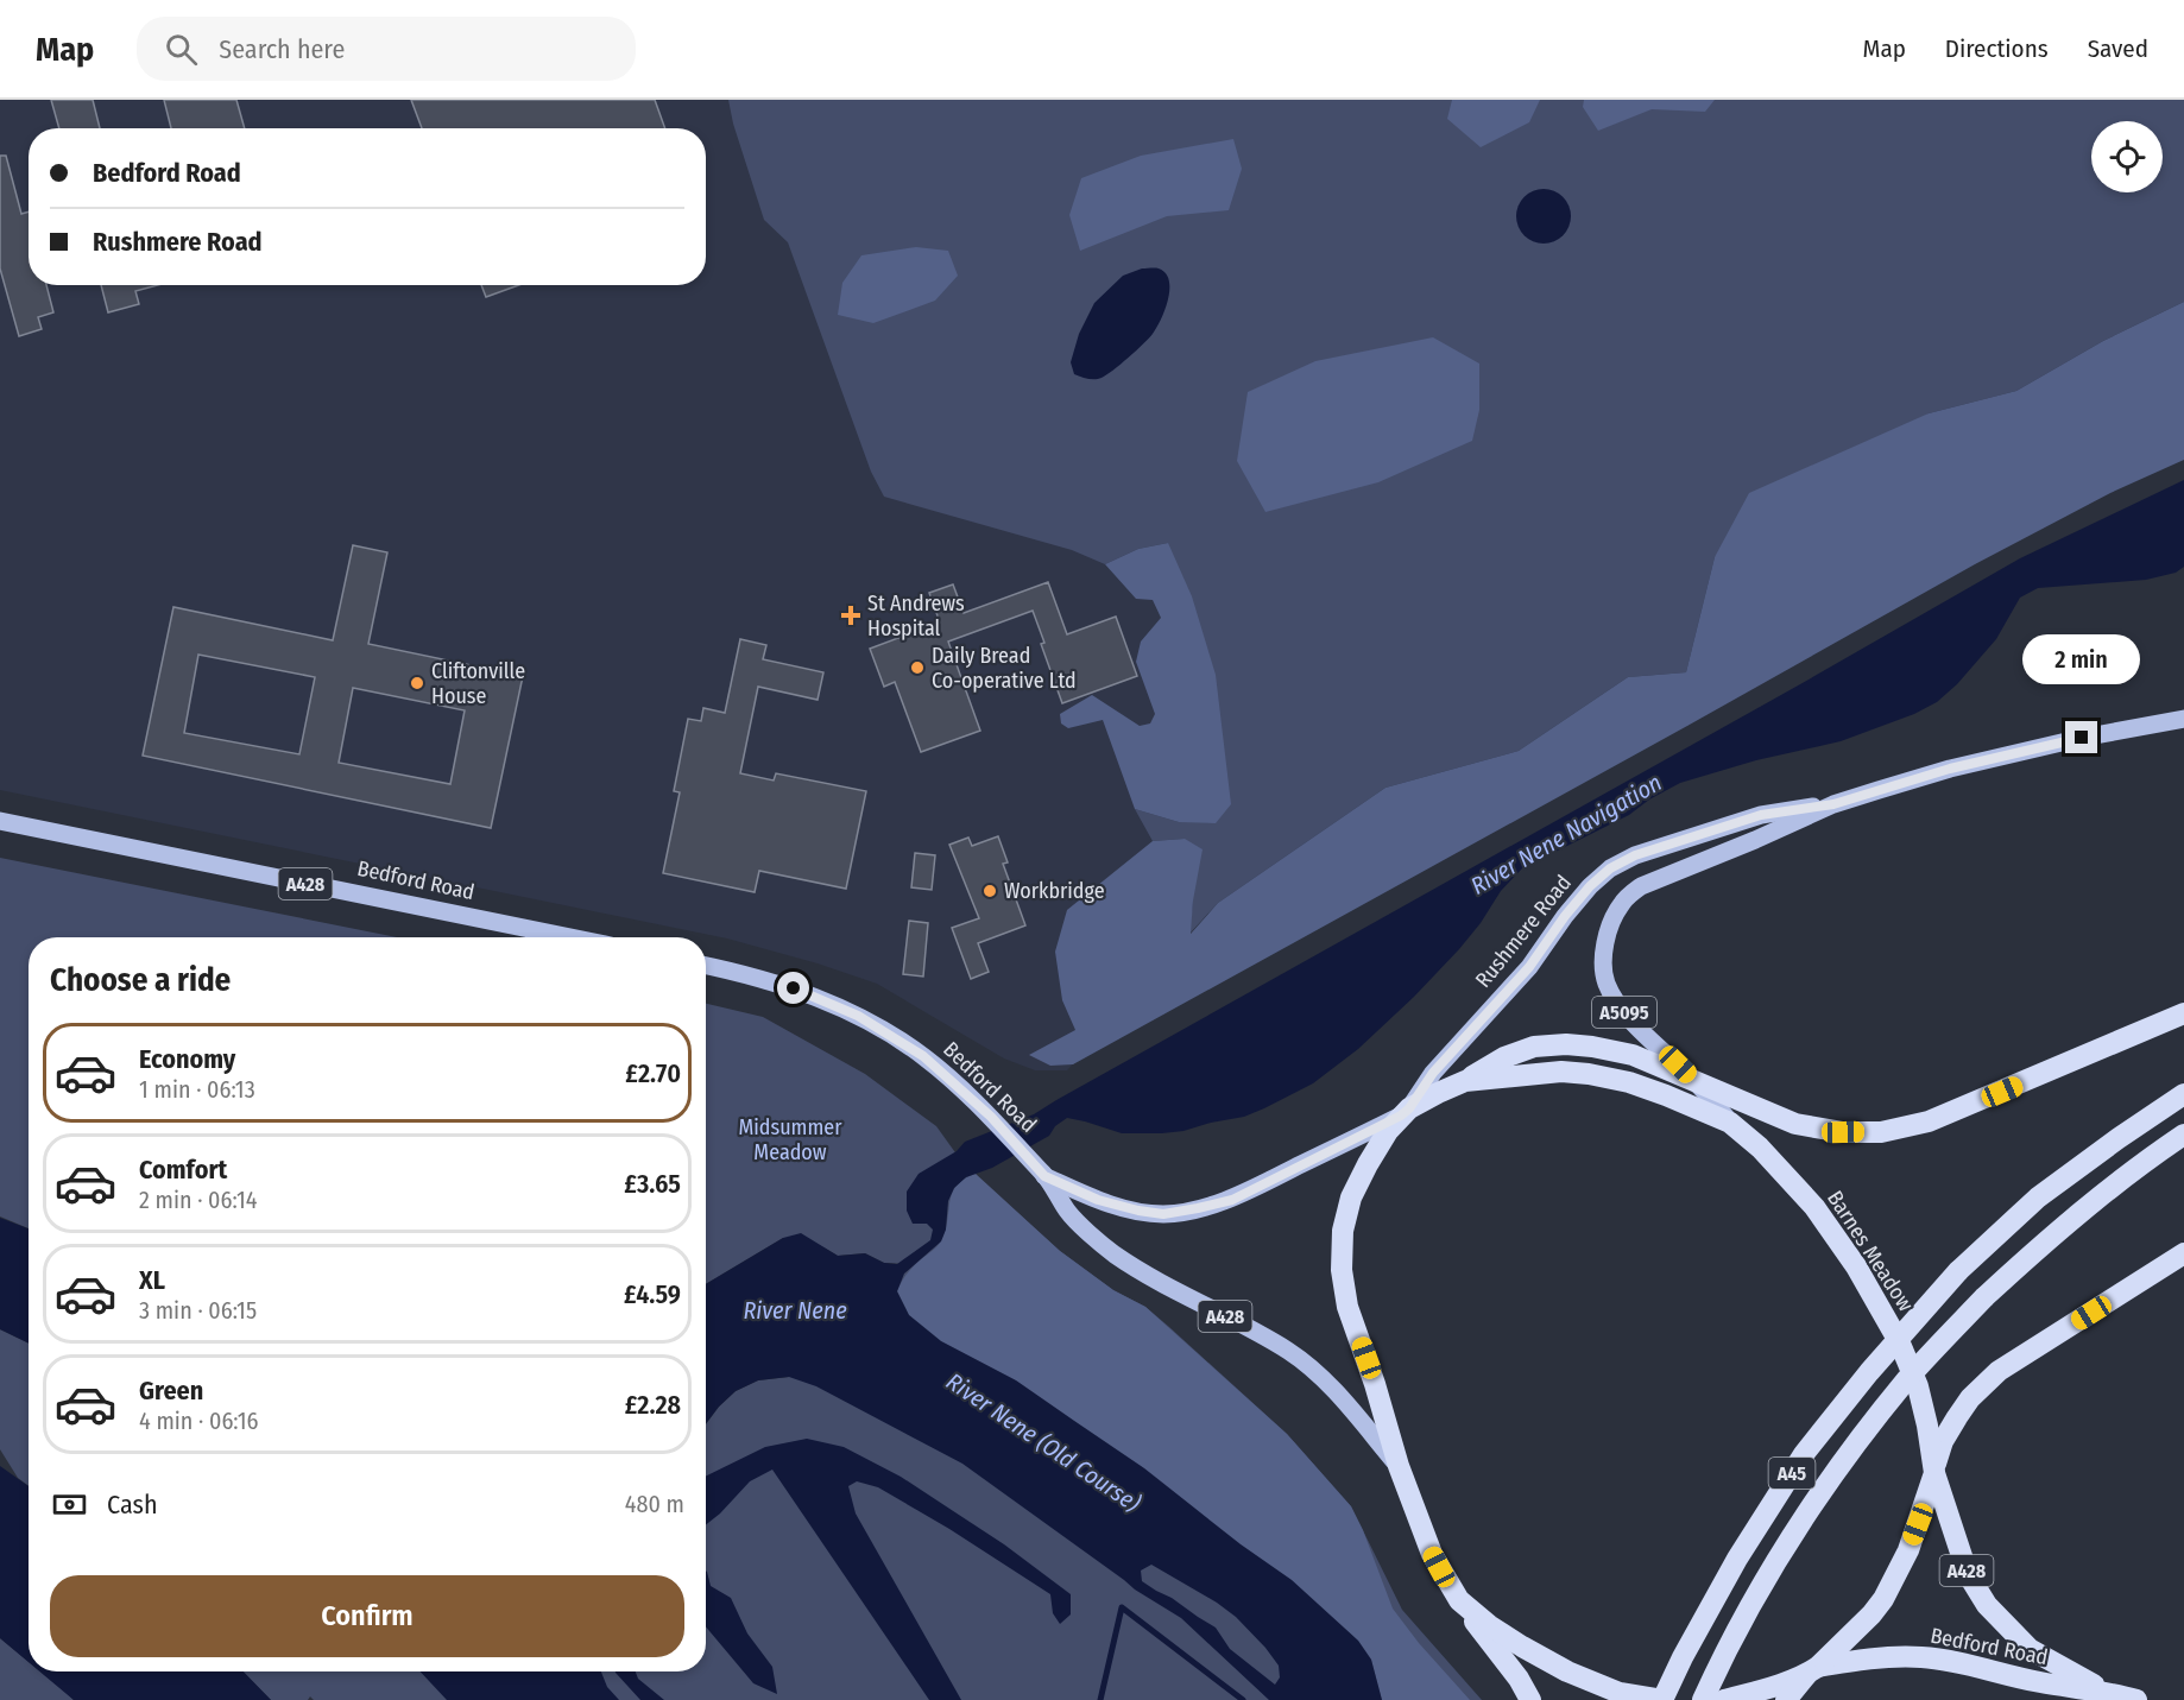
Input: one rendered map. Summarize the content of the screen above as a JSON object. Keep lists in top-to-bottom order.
{
  "streets": {
    "highway": [
      "Bedford Road",
      "A428",
      "Barnes Meadow",
      "A45"
    ],
    "main road": ["Rushmere Road", "A5095"]
  },
  "crossings": [
    ["Bedford Road", "Rushmere Road"],
    ["Bedford Road", "Barnes Meadow"],
    ["Rushmere Road", "Barnes Meadow"],
    ["Barnes Meadow", "A45"]
  ],
  "water": ["River Nene Navigation", "River Nene", "River Nene (Old Course)"],
  "parks": ["Midsummer Meadow"],
  "places": {
    "health": ["St Andrews Hospital"],
    "other": ["Daily Bread Co-operative Ltd", "Cliftonville House", "Workbridge"]
  },
  "page": {
    "header": "Map",
    "search": "Search here",
    "nav": ["Map", "Directions", "Saved"],
    "banner": ["Bedford Road", "Rushmere Road"],
    "bubble": "2 min",
    "heading": "Choose a ride",
    "list": [
      {
        "name": "Economy",
        "note": "1 min · 06:13",
        "value": "£2.70"
      },
      {
        "name": "Comfort",
        "note": "2 min · 06:14",
        "value": "£3.65"
      },
      {
        "name": "XL",
        "note": "3 min · 06:15",
        "value": "£4.59"
      },
      {
        "name": "Green",
        "note": "4 min · 06:16",
        "value": "£2.28"
      }
    ],
    "pay": ["Cash", "480 m"],
    "buttons": "Confirm"
  }
}
